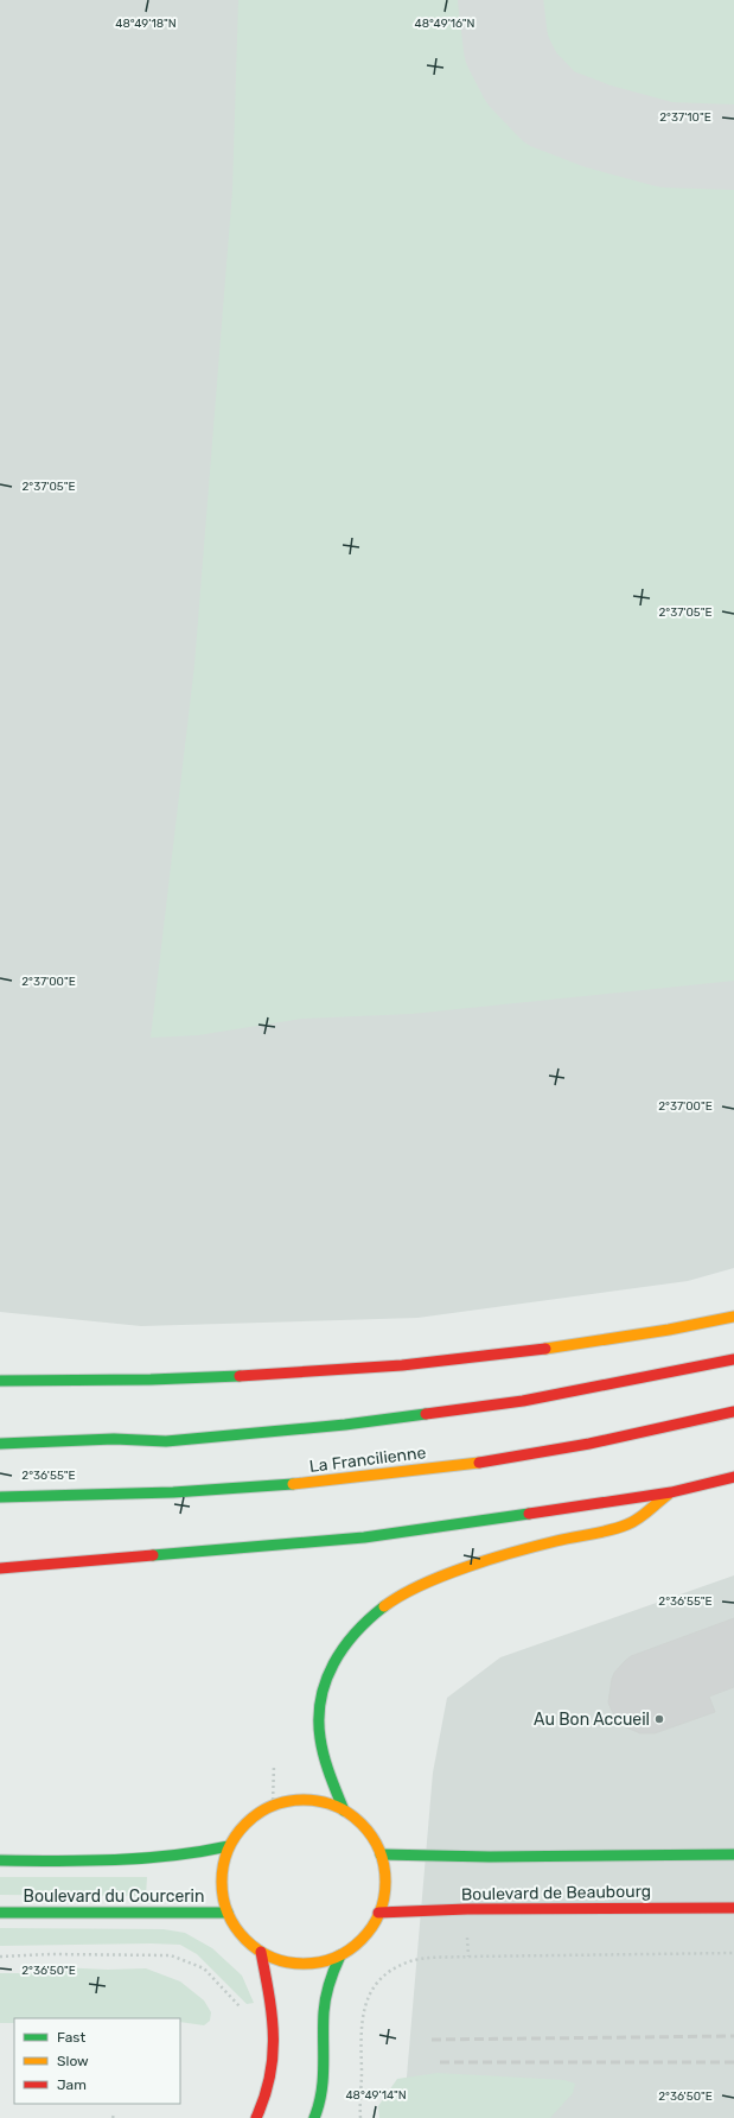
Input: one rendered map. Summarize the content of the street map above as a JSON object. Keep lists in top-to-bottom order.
{
  "streets": {
    "main road": ["La Francilienne", "Boulevard de Beaubourg", "Boulevard du Courcerin"]
  },
  "crossings": [
    ["Boulevard de Beaubourg", "Boulevard du Courcerin"]
  ],
  "places": ["Au Bon Accueil"],
  "legend": ["Fast", "Slow", "Jam"],
  "coordinates": [
    "48°49'18\"N",
    "48°49'16\"N",
    "2°37'10\"E",
    "2°37'05\"E",
    "2°37'00\"E",
    "2°36'55\"E",
    "2°36'50\"E",
    "48°49'14\"N"
  ]
}
